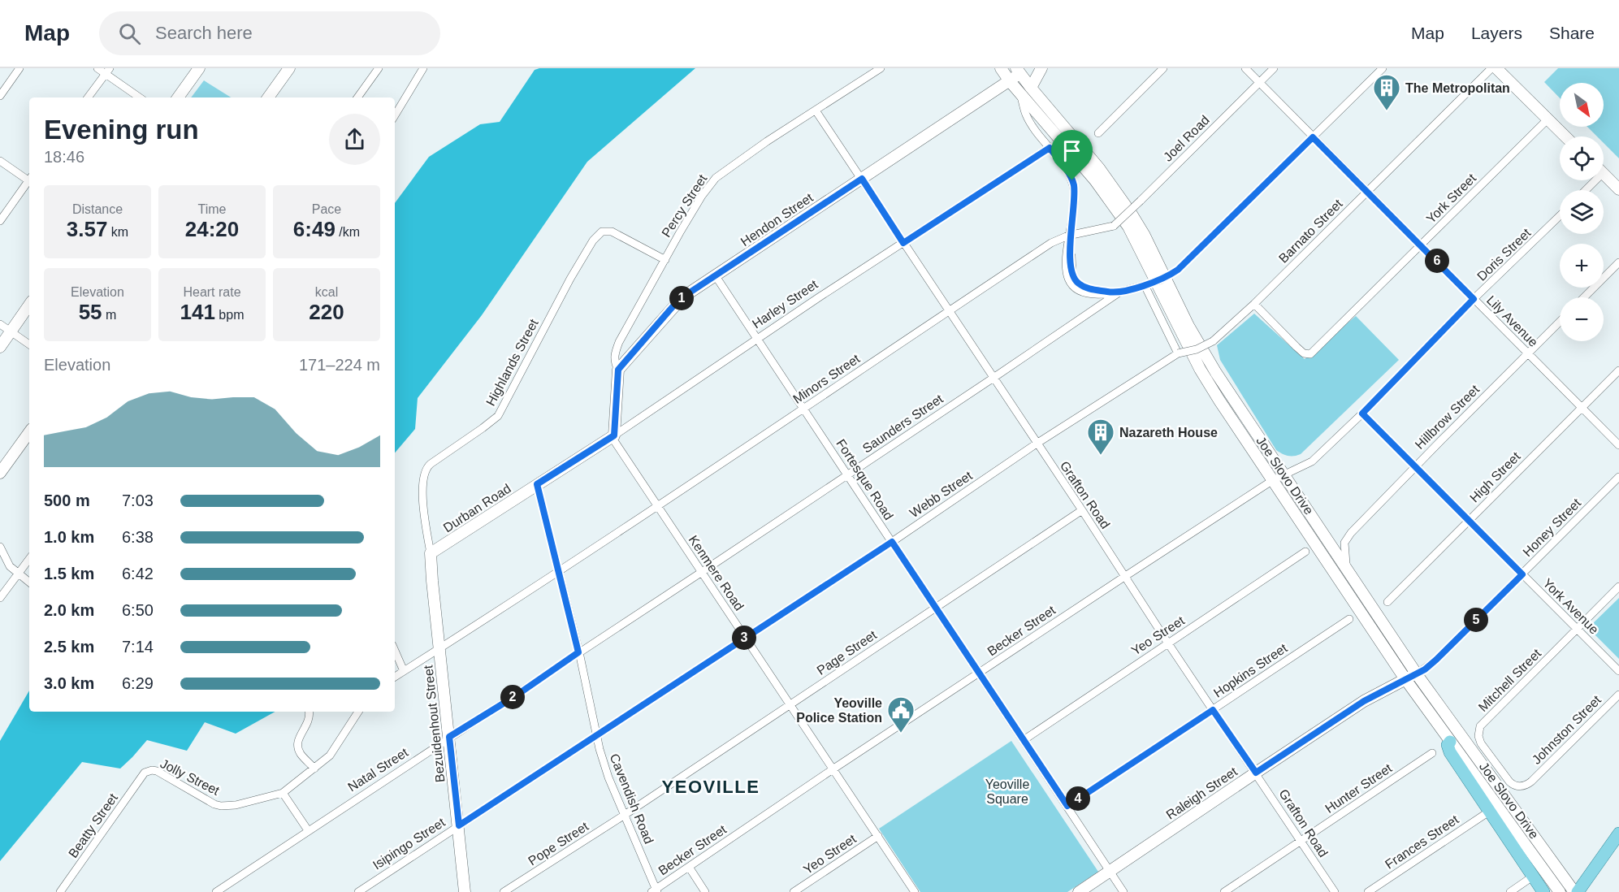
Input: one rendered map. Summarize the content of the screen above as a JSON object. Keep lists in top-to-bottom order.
{
  "streets": {
    "main road": [
      "Hendon Street",
      "Harley Street",
      "Joe Slovo Drive",
      "Durban Road",
      "Bezuidenhout Street",
      "Raleigh Street"
    ],
    "street": [
      "Joel Road",
      "York Street",
      "Percy Street",
      "Barnato Street",
      "Doris Street",
      "Lily Avenue",
      "Highlands Street",
      "Minors Street",
      "Hillbrow Street",
      "Saunders Street",
      "High Street",
      "Fortesque Road",
      "Webb Street",
      "Grafton Road",
      "Honey Street",
      "Kenmere Road",
      "York Avenue",
      "Becker Street",
      "Yeo Street",
      "Page Street",
      "Hopkins Street",
      "Mitchell Street",
      "Johnston Street",
      "Natal Street",
      "Jolly Street",
      "Hunter Street",
      "Cavendish Road",
      "Beatty Street",
      "Frances Street",
      "Isipingo Street",
      "Pope Street"
    ]
  },
  "crossings": [
    ["Joel Road", "Lily Avenue"],
    ["Joel Road", "Minors Street"],
    ["York Street", "Barnato Street"],
    ["York Street", "Lily Avenue"],
    ["Percy Street", "Hendon Street"],
    ["Percy Street", "Highlands Street"],
    ["Percy Street", "Grafton Road"],
    ["Hendon Street", "Joe Slovo Drive"],
    ["Hendon Street", "Fortesque Road"],
    ["Hendon Street", "Grafton Road"],
    ["Barnato Street", "Lily Avenue"],
    ["Barnato Street", "Webb Street"],
    ["Doris Street", "Lily Avenue"],
    ["Doris Street", "Joe Slovo Drive"],
    ["Doris Street", "York Avenue"],
    ["Doris Street", "Becker Street"],
    ["Harley Street", "Fortesque Road"],
    ["Harley Street", "Grafton Road"],
    ["Harley Street", "Durban Road"],
    ["Harley Street", "Kenmere Road"],
    ["Harley Street", "Cavendish Road"],
    ["Lily Avenue", "Hillbrow Street"],
    ["Lily Avenue", "Saunders Street"],
    ["Lily Avenue", "High Street"],
    ["Highlands Street", "Durban Road"],
    ["Highlands Street", "Bezuidenhout Street"],
    ["Minors Street", "Fortesque Road"],
    ["Minors Street", "Grafton Road"],
    ["Minors Street", "Kenmere Road"],
    ["Minors Street", "Cavendish Road"],
    ["Hillbrow Street", "Joe Slovo Drive"],
    ["Hillbrow Street", "York Avenue"],
    ["Saunders Street", "Fortesque Road"],
    ["Saunders Street", "Grafton Road"],
    ["Saunders Street", "Kenmere Road"],
    ["Saunders Street", "Natal Street"],
    ["Saunders Street", "Cavendish Road"],
    ["Joe Slovo Drive", "Honey Street"],
    ["Joe Slovo Drive", "Becker Street"],
    ["Joe Slovo Drive", "Raleigh Street"],
    ["High Street", "York Avenue"],
    ["Fortesque Road", "Webb Street"],
    ["Fortesque Road", "Becker Street"],
    ["Fortesque Road", "Yeo Street"],
    ["Fortesque Road", "Page Street"],
    ["Fortesque Road", "Hopkins Street"],
    ["Fortesque Road", "Raleigh Street"],
    ["Webb Street", "Grafton Road"],
    ["Webb Street", "Kenmere Road"],
    ["Webb Street", "Cavendish Road"],
    ["Webb Street", "Isipingo Street"],
    ["Grafton Road", "Becker Street"],
    ["Grafton Road", "Yeo Street"],
    ["Grafton Road", "Page Street"],
    ["Grafton Road", "Hopkins Street"],
    ["Grafton Road", "Hunter Street"],
    ["Grafton Road", "Raleigh Street"],
    ["Durban Road", "Bezuidenhout Street"],
    ["Durban Road", "Cavendish Road"],
    ["Honey Street", "York Avenue"],
    ["Honey Street", "Raleigh Street"],
    ["Kenmere Road", "Becker Street"],
    ["Kenmere Road", "Yeo Street"],
    ["Kenmere Road", "Page Street"],
    ["York Avenue", "Mitchell Street"],
    ["Becker Street", "Cavendish Road"],
    ["Page Street", "Cavendish Road"],
    ["Page Street", "Pope Street"],
    ["Mitchell Street", "Johnston Street"],
    ["Bezuidenhout Street", "Natal Street"],
    ["Bezuidenhout Street", "Isipingo Street"],
    ["Natal Street", "Cavendish Road"],
    ["Jolly Street", "Beatty Street"],
    ["Cavendish Road", "Isipingo Street"],
    ["Cavendish Road", "Pope Street"]
  ],
  "districts": ["YEOVILLE"],
  "parks": ["Yeoville Square"],
  "places": {
    "building": ["The Metropolitan", "Nazareth House"],
    "public building": ["Yeoville Police Station"]
  },
  "north": "bottom right",
  "page": {
    "header": "Map",
    "search": "Search here",
    "nav": ["Map", "Layers", "Share"],
    "map_buttons": ["+", "−"],
    "heading": ["Evening run", "18:46"],
    "stats": [
      ["Distance", "3.57 km"],
      ["Time", "24:20"],
      ["Pace", "6:49 /km"],
      ["Elevation", "55 m"],
      ["Heart rate", "141 bpm"],
      ["kcal", "220"]
    ],
    "pins": [
      "6",
      "1",
      "5",
      "3",
      "2",
      "4"
    ],
    "chart": ["Elevation", "171–224 m"],
    "list": [
      {
        "name": "500 m",
        "note": "7:03"
      },
      {
        "name": "1.0 km",
        "note": "6:38"
      },
      {
        "name": "1.5 km",
        "note": "6:42"
      },
      {
        "name": "2.0 km",
        "note": "6:50"
      },
      {
        "name": "2.5 km",
        "note": "7:14"
      },
      {
        "name": "3.0 km",
        "note": "6:29"
      }
    ]
  }
}
